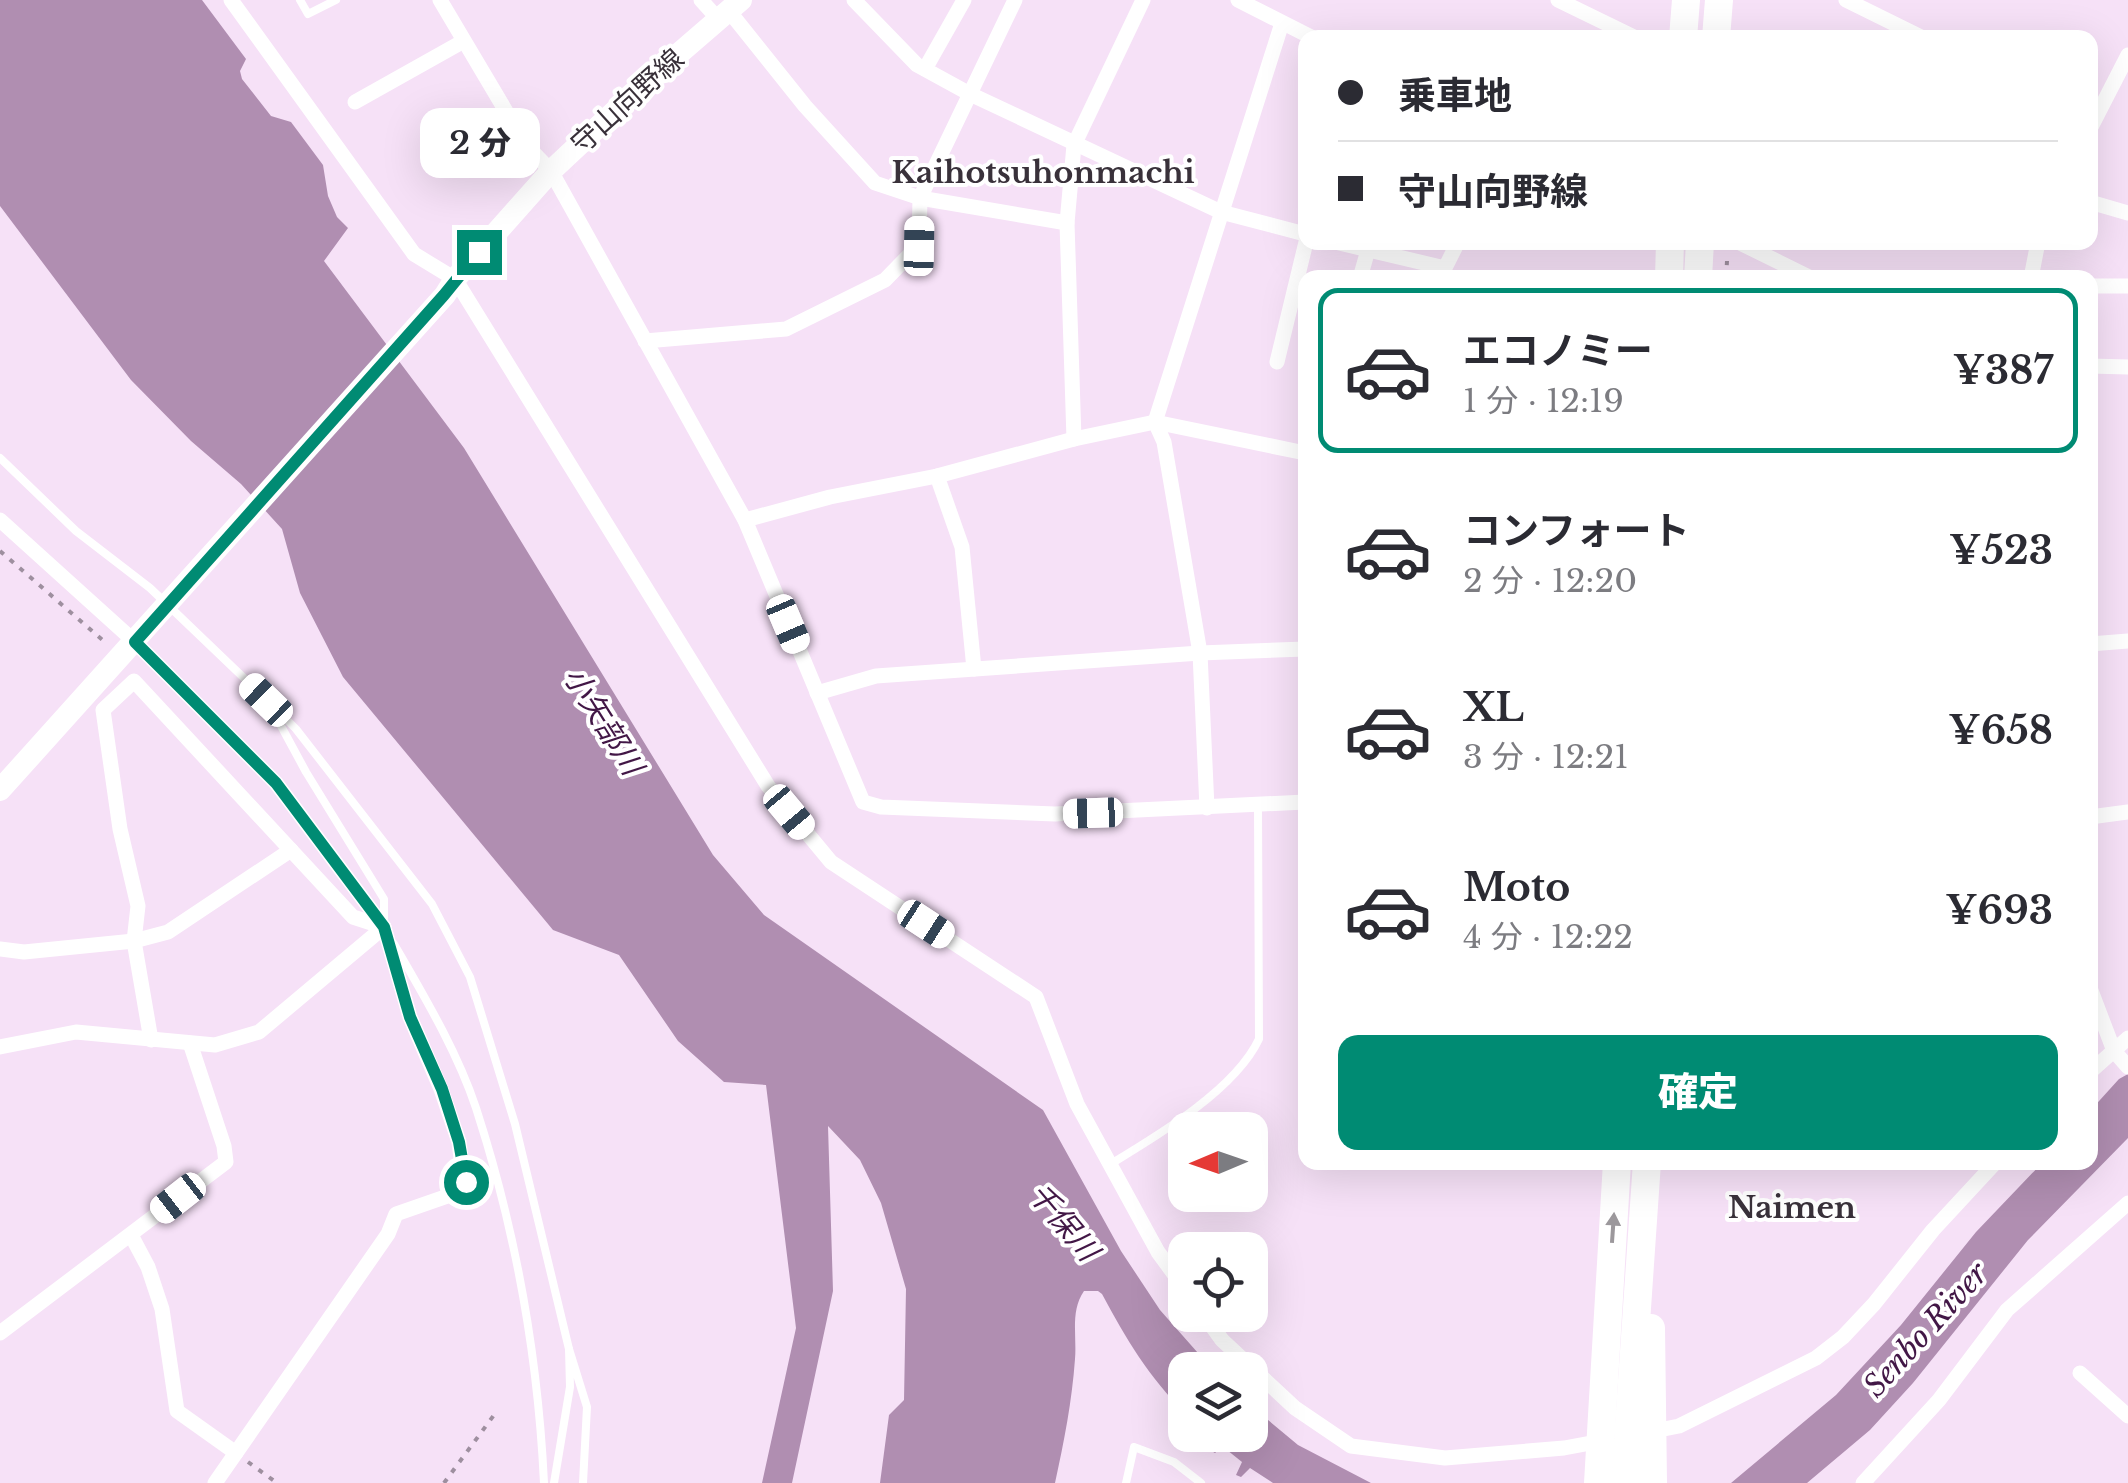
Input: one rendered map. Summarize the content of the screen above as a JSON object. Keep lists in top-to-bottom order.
{
  "streets": {
    "main road": ["守山向野線"]
  },
  "districts": ["Kaihotsuhonmachi", "Naimen"],
  "water": ["小矢部川", "千保川", "Senbo River"],
  "north": "left",
  "page": {
    "banner": ["乗車地", "守山向野線"],
    "bubble": "2 分",
    "list": [
      {
        "name": "エコノミー",
        "note": "1 分 · 12:19",
        "value": "¥387"
      },
      {
        "name": "コンフォート",
        "note": "2 分 · 12:20",
        "value": "¥523"
      },
      {
        "name": "XL",
        "note": "3 分 · 12:21",
        "value": "¥658"
      },
      {
        "name": "Moto",
        "note": "4 分 · 12:22",
        "value": "¥693"
      }
    ],
    "buttons": "確定"
  }
}
